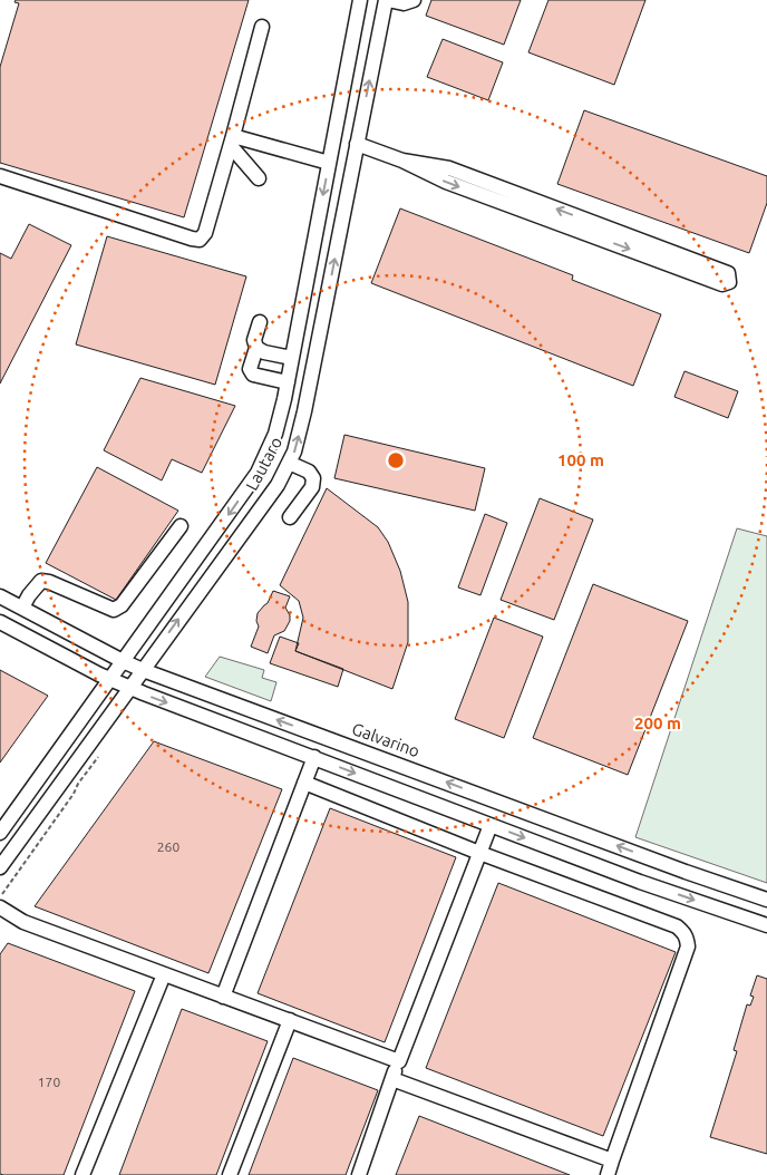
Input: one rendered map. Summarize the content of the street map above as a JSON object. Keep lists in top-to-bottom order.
{
  "streets": {
    "street": ["Lautaro", "Galvarino"]
  },
  "crossings": [
    ["Lautaro", "Galvarino"]
  ],
  "house_numbers": ["260", "170"],
  "rings": ["100 m", "200 m"]
}
